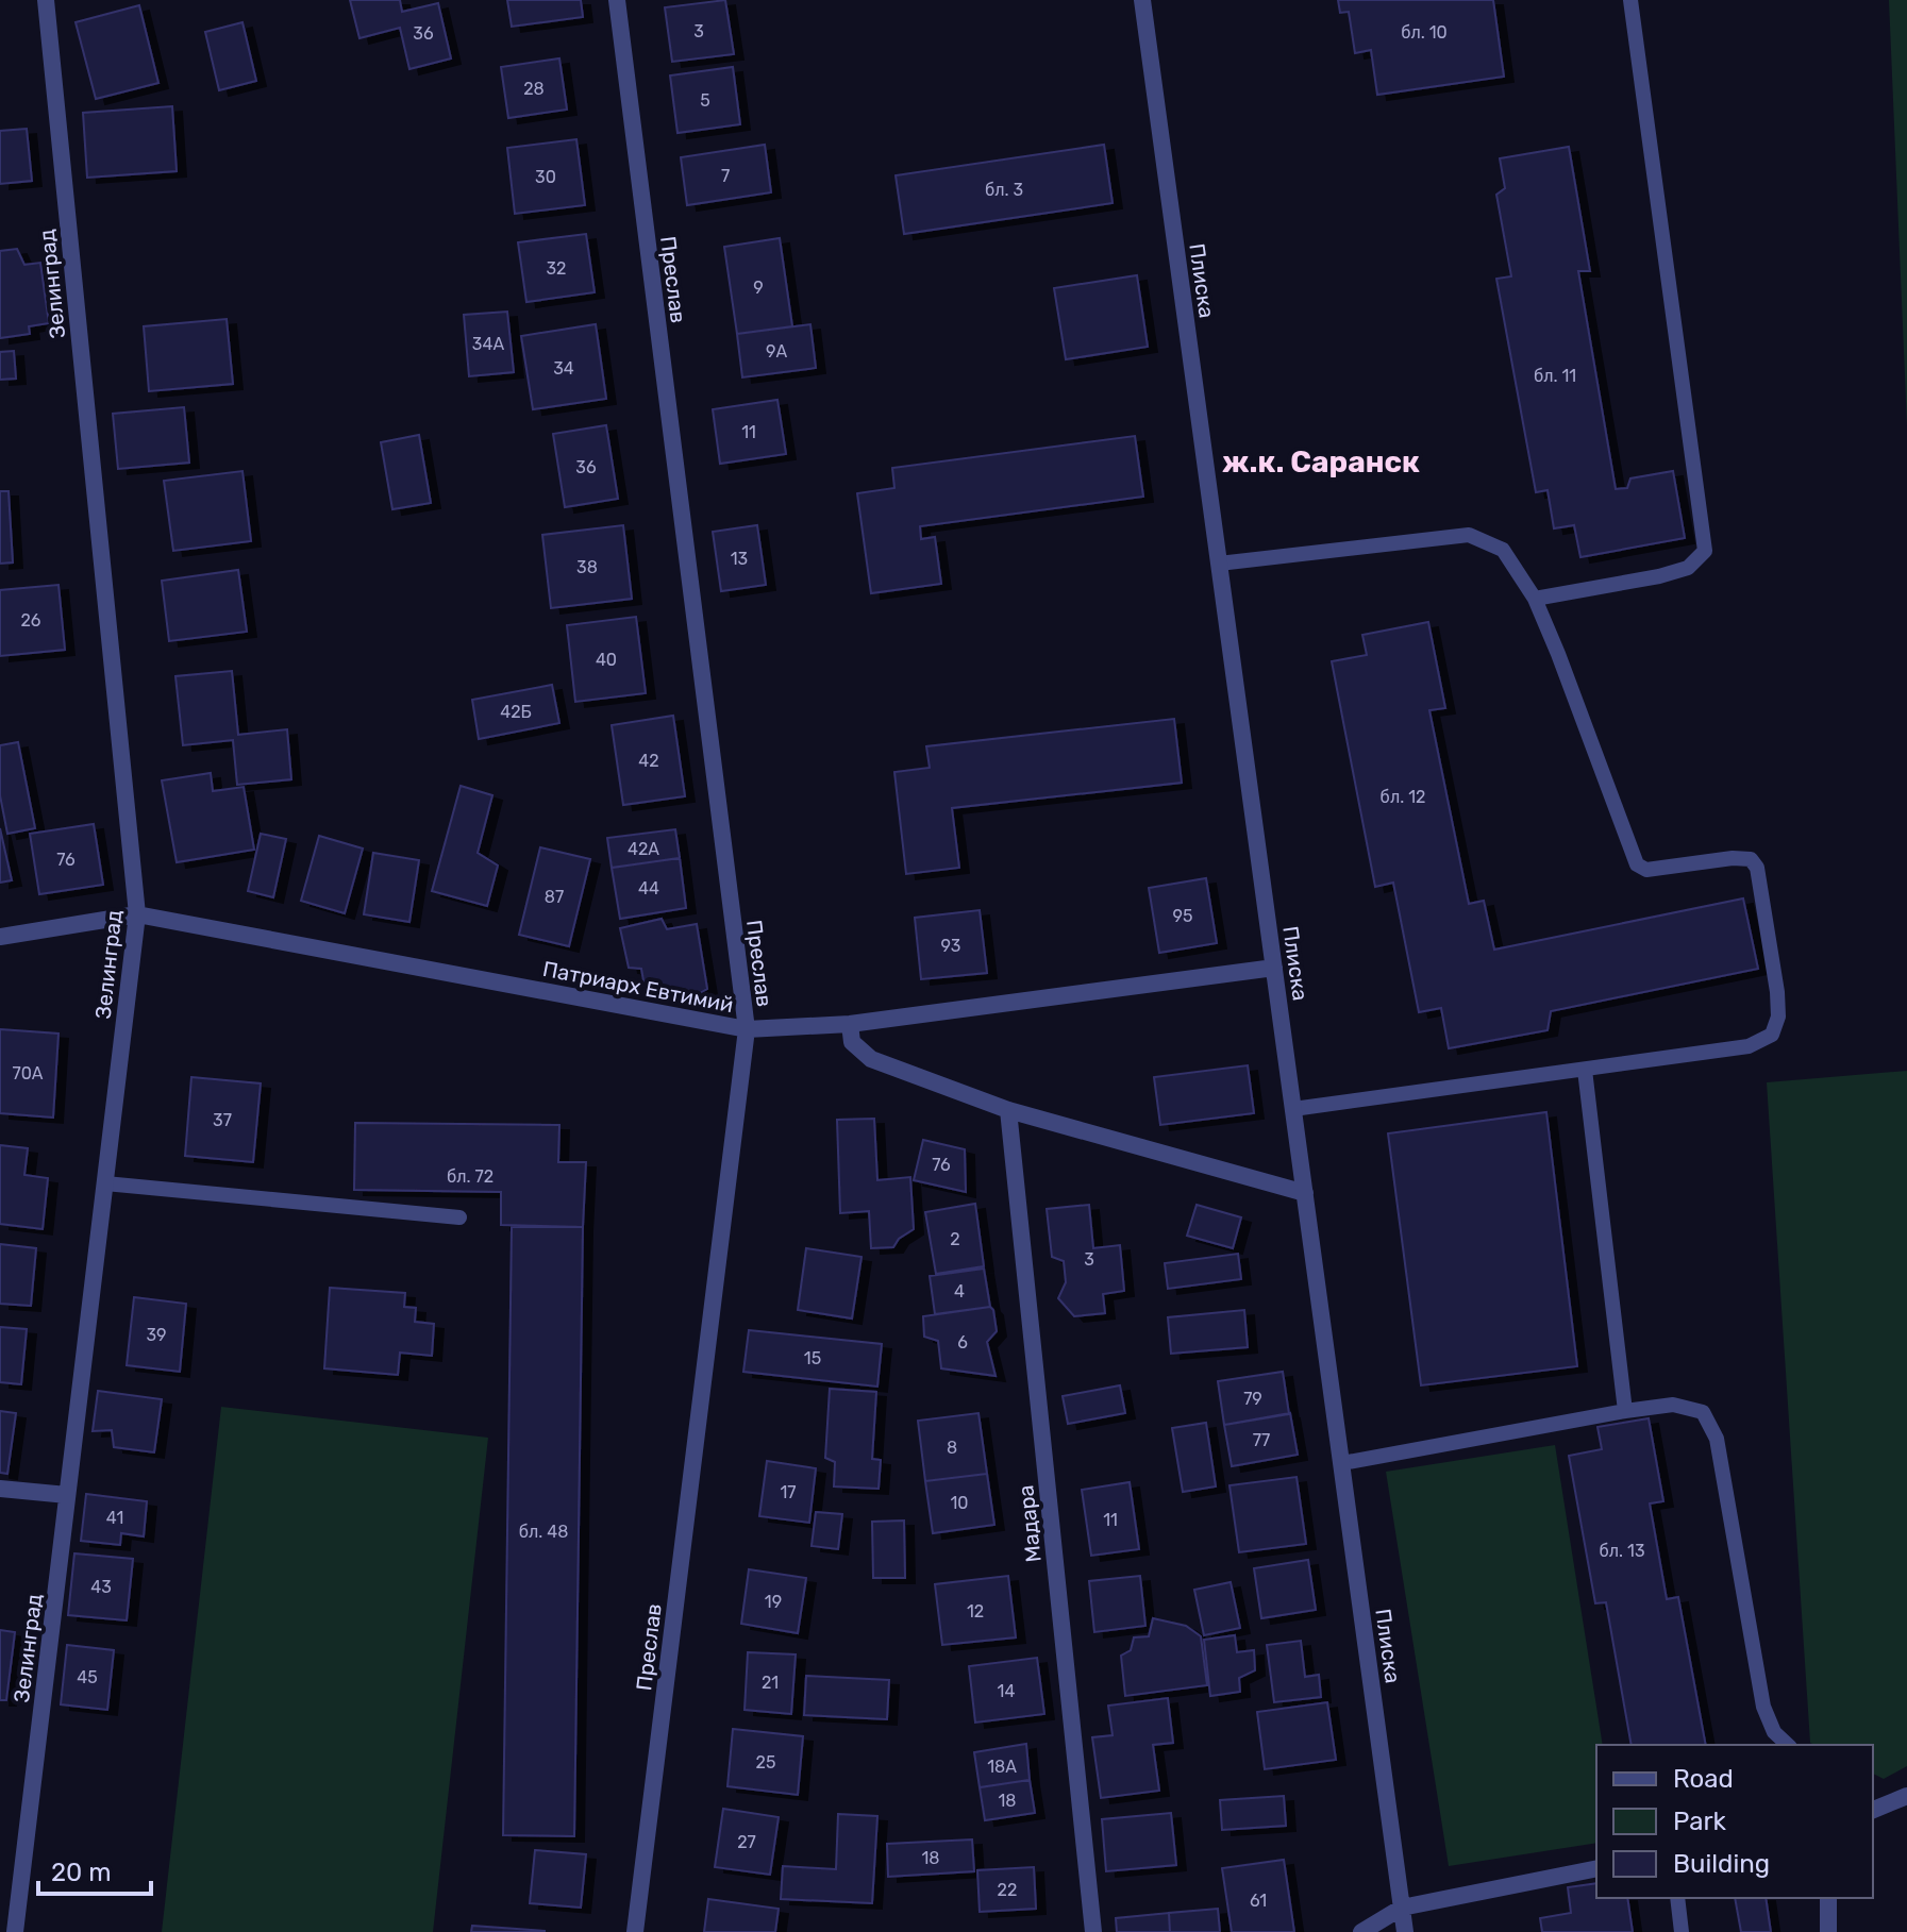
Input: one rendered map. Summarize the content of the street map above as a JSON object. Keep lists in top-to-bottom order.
{
  "streets": {
    "street": [
      "Преслав",
      "Плиска",
      "Зелинград",
      "Патриарх Евтимий",
      "Мадара"
    ]
  },
  "crossings": [
    ["Преслав", "Патриарх Евтимий"],
    ["Плиска", "Патриарх Евтимий"],
    ["Зелинград", "Патриарх Евтимий"]
  ],
  "districts": ["ж.к. Саранск"],
  "house_numbers": [
    "3",
    "бл. 10",
    "36",
    "28",
    "5",
    "7",
    "30",
    "бл. 3",
    "32",
    "9",
    "34А",
    "9А",
    "34",
    "бл. 11",
    "11",
    "36",
    "13",
    "38",
    "26",
    "40",
    "42Б",
    "42",
    "бл. 12",
    "42А",
    "76",
    "44",
    "87",
    "95",
    "93",
    "70А",
    "37",
    "76",
    "бл. 72",
    "2",
    "3",
    "4",
    "39",
    "6",
    "15",
    "79",
    "77",
    "8",
    "17",
    "10",
    "41",
    "11",
    "бл. 48",
    "бл. 13",
    "43",
    "19",
    "12",
    "45",
    "21",
    "14",
    "25",
    "18А",
    "18",
    "27",
    "18",
    "22",
    "61"
  ],
  "legend": ["Road", "Park", "Building"],
  "scale_bar": "20 m"
}
